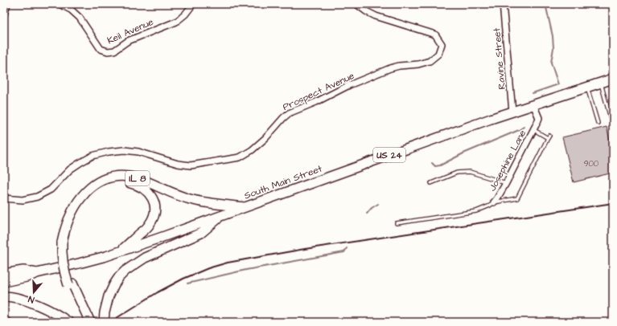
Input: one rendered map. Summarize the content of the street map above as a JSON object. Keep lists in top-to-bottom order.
{
  "streets": {
    "main road": ["US 24", "IL 8", "South Main Street"],
    "street": [
      "Keil Avenue",
      "Ravine Street",
      "Prospect Avenue",
      "Josephine Lane"
    ]
  },
  "crossings": [
    ["Ravine Street", "South Main Street"],
    ["US 24", "Josephine Lane"],
    ["US 24", "South Main Street"],
    ["Josephine Lane", "South Main Street"],
    ["IL 8", "South Main Street"]
  ],
  "house_numbers": ["900"],
  "north": "bottom"
}
